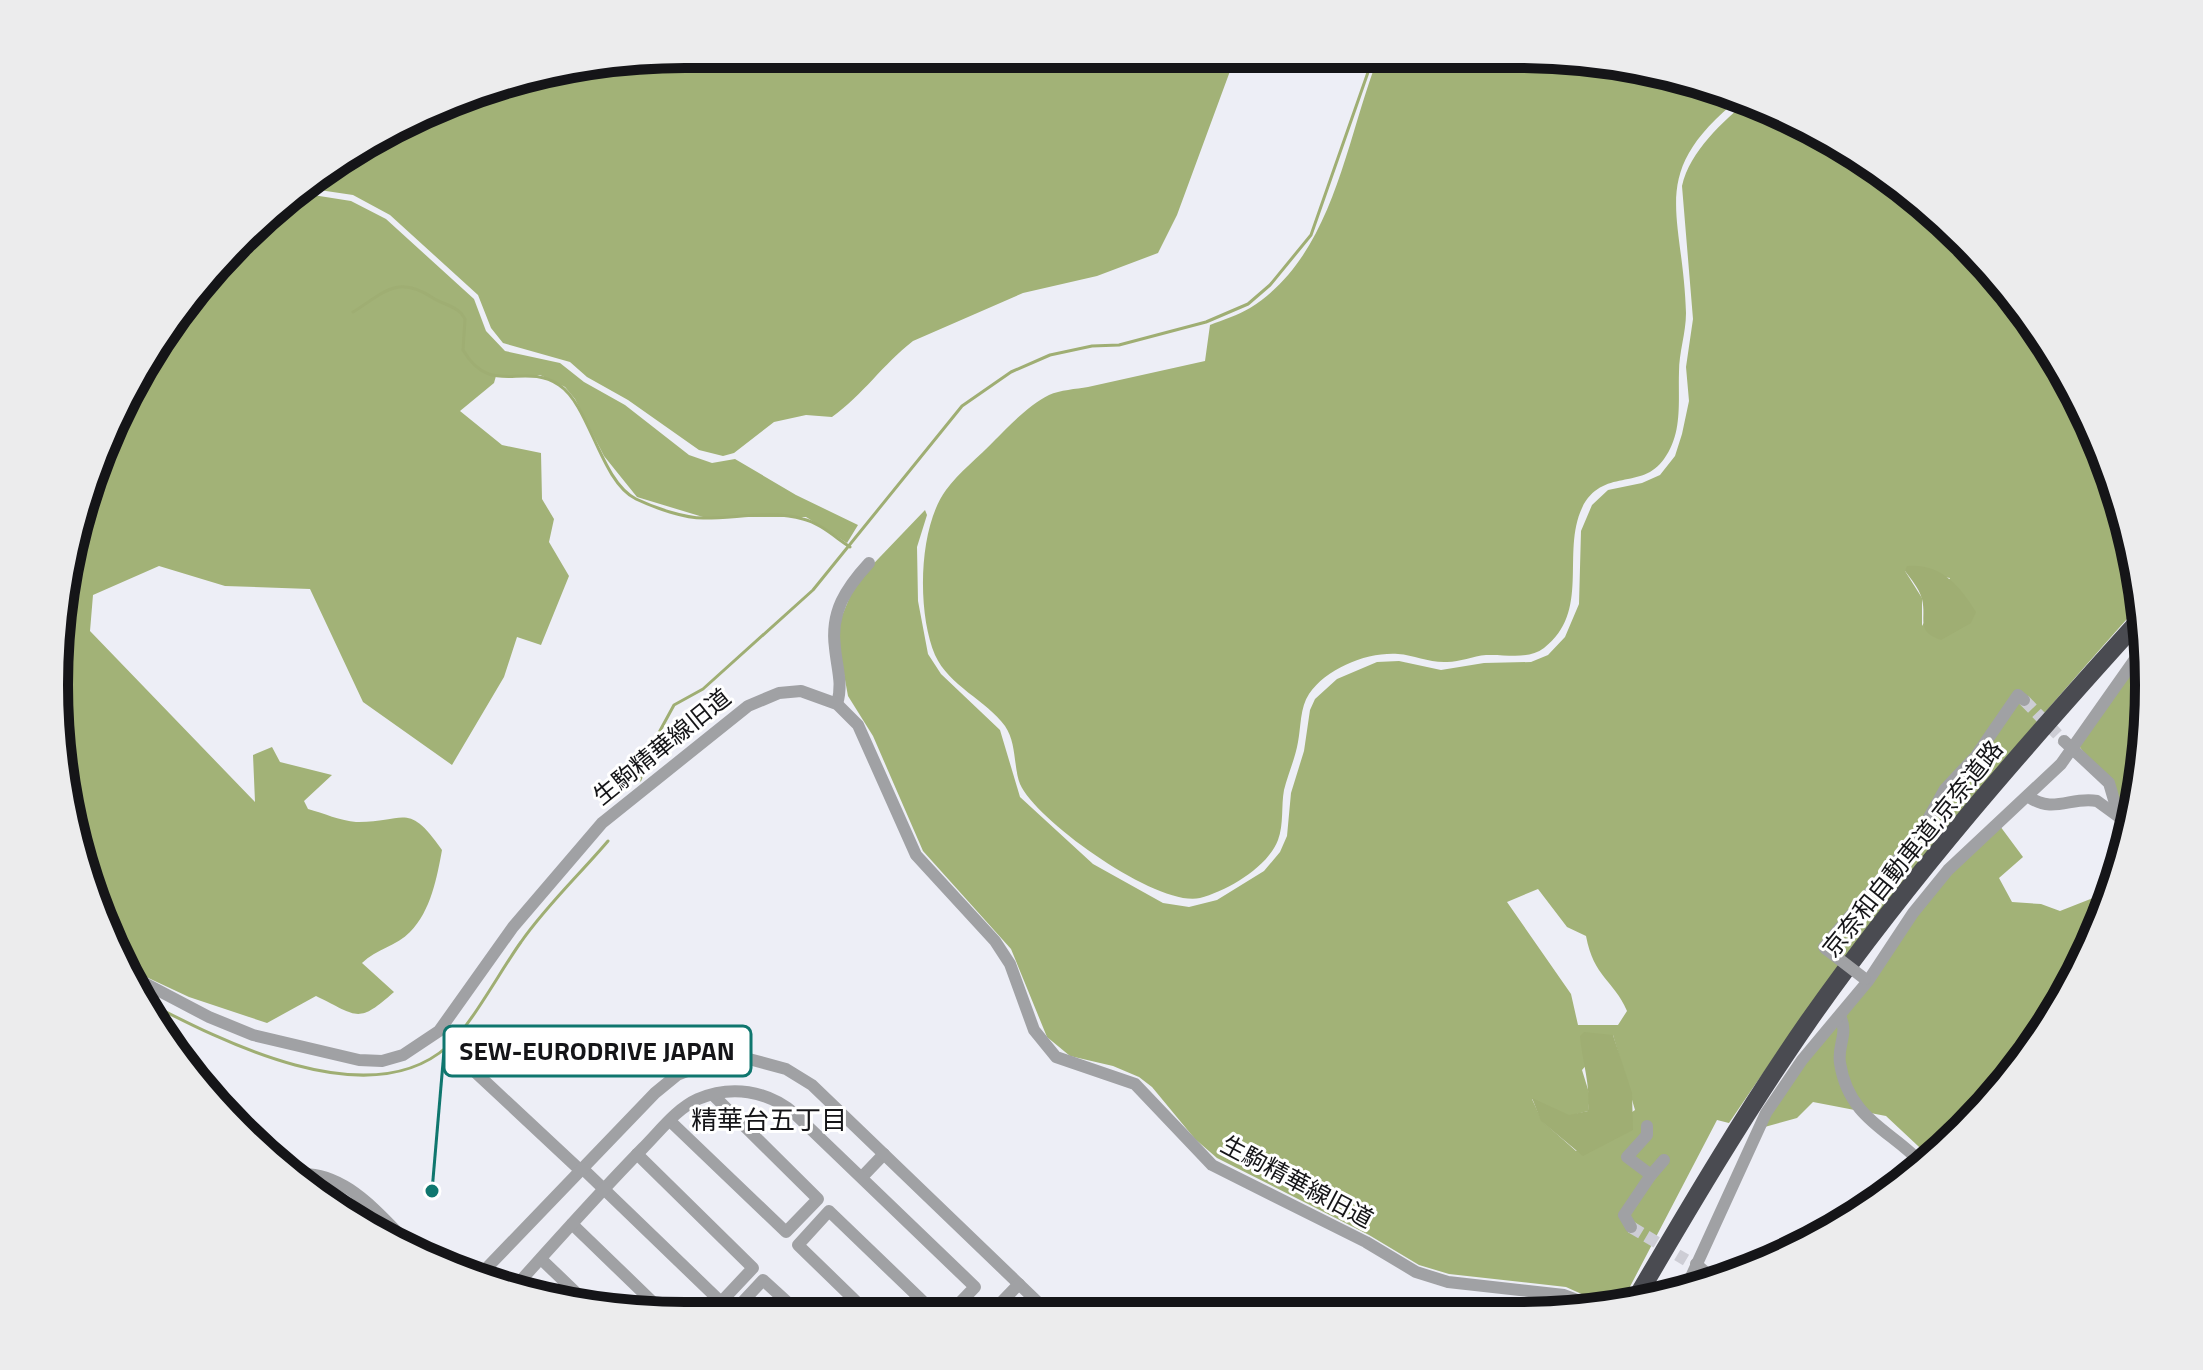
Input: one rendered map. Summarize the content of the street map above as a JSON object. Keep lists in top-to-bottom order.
{
  "streets": {
    "highway": ["京奈和自動車道;京奈道路"],
    "street": ["生駒精華線旧道"]
  },
  "districts": ["精華台五丁目"],
  "places": ["SEW-EURODRIVE JAPAN"]
}
